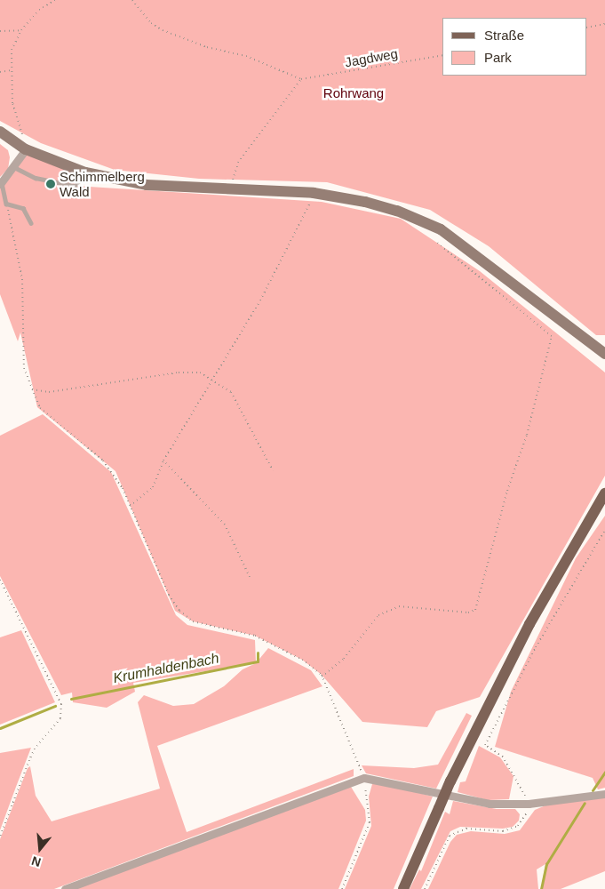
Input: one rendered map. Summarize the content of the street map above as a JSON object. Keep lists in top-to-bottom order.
{
  "streets": {
    "path": ["Jagdweg"]
  },
  "water": ["Krumhaldenbach"],
  "parks": ["Rohrwang"],
  "places": ["Schimmelberg Wald"],
  "legend": ["Straße", "Park"],
  "north": "bottom"
}
